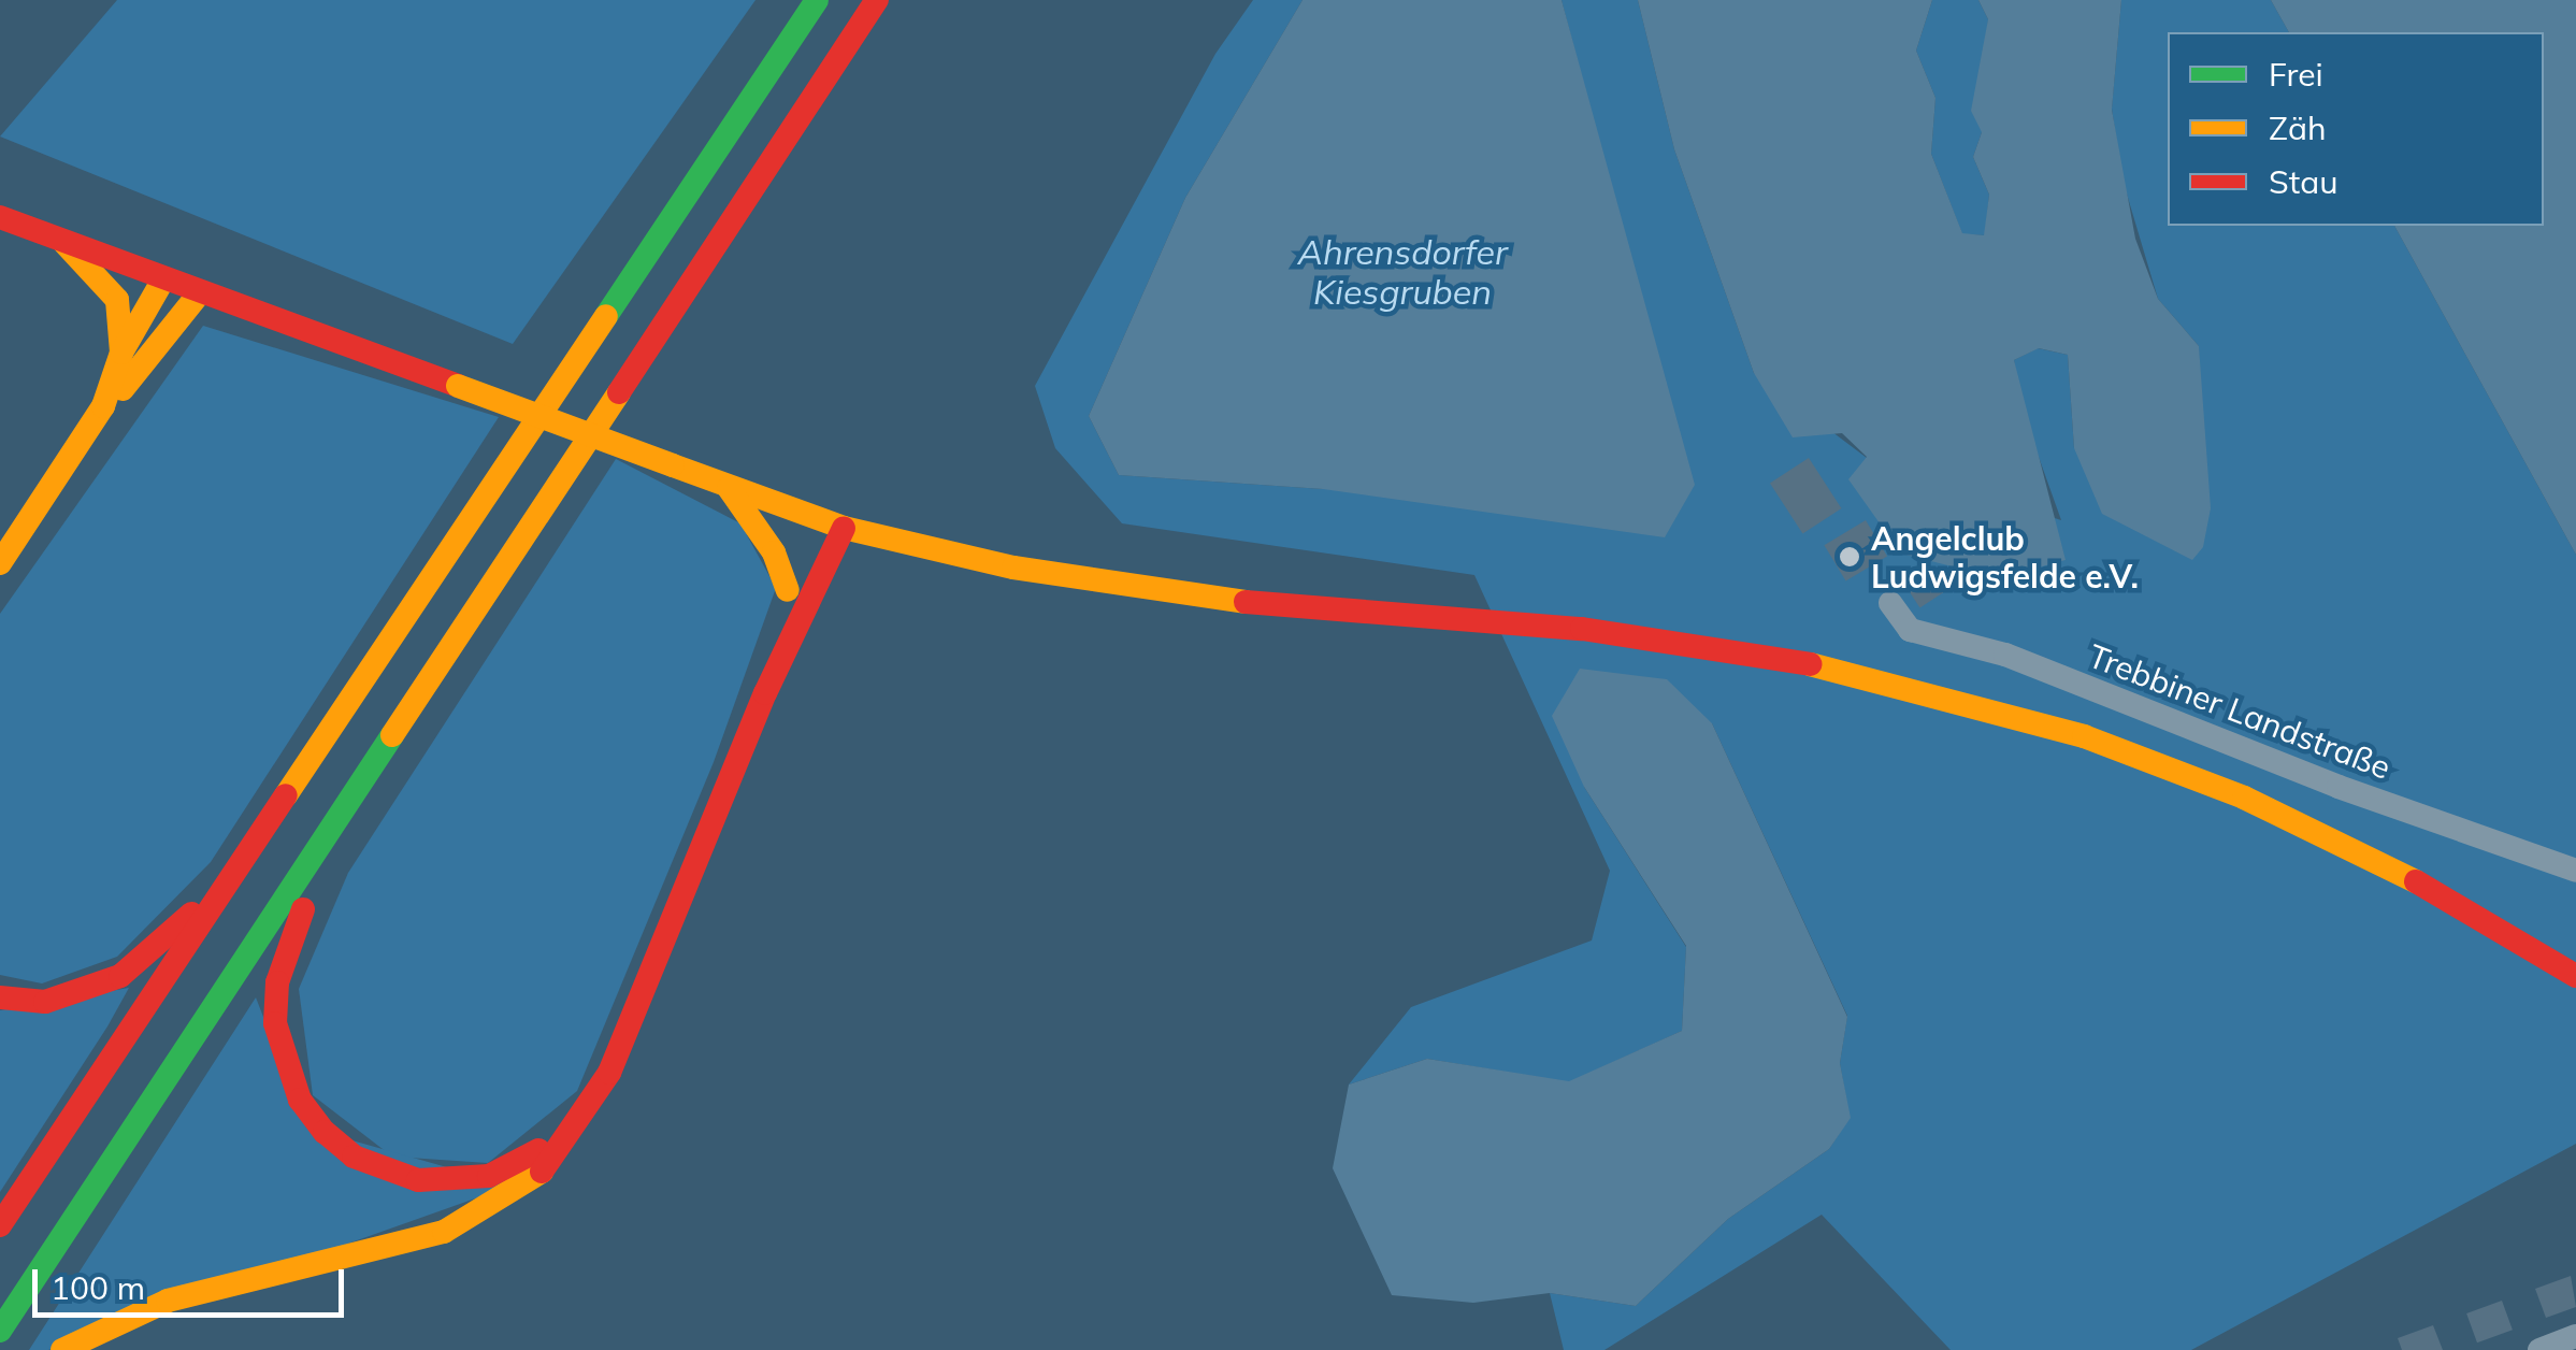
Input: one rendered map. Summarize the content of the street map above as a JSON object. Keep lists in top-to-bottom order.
{
  "streets": {
    "street": ["Trebbiner Landstraße"]
  },
  "water": ["Ahrensdorfer Kiesgruben"],
  "places": ["Angelclub Ludwigsfelde e.V."],
  "legend": ["Frei", "Zäh", "Stau"],
  "scale_bar": "100 m"
}
